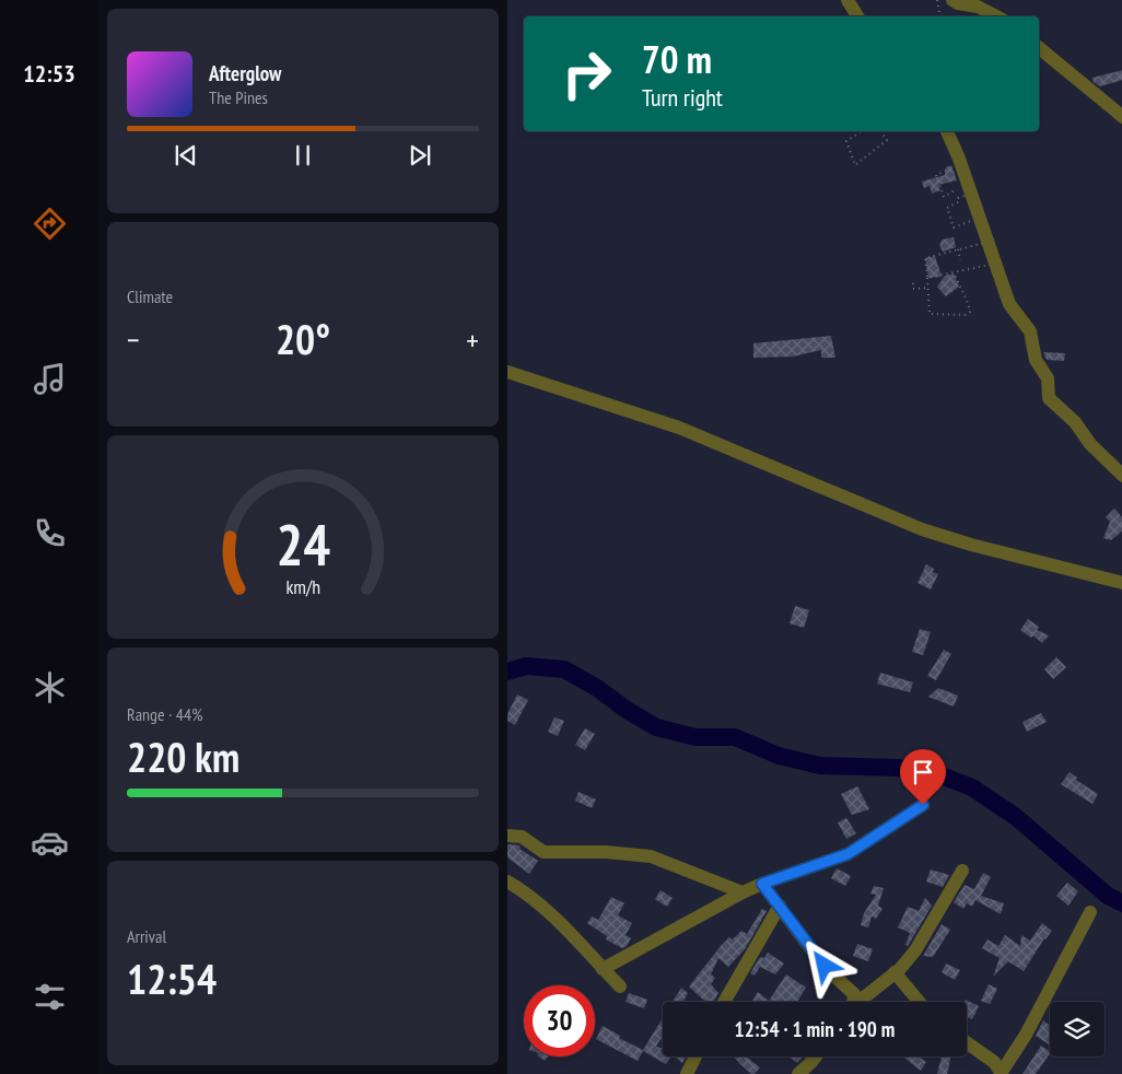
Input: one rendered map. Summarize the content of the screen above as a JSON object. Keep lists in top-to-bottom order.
{
  "page": {
    "tabs": "12:53",
    "turn": ["70 m", "Turn right"],
    "song": ["Afterglow", "The Pines"],
    "tile": [
      "Climate",
      ["Range · 44%", "220 km"],
      ["Arrival", "12:54"]
    ],
    "heat": ["−", "20°", "+"],
    "limit": "30",
    "trip": "12:54 · 1 min · 190 m",
    "gauge": ["24", "km/h"]
  }
}
